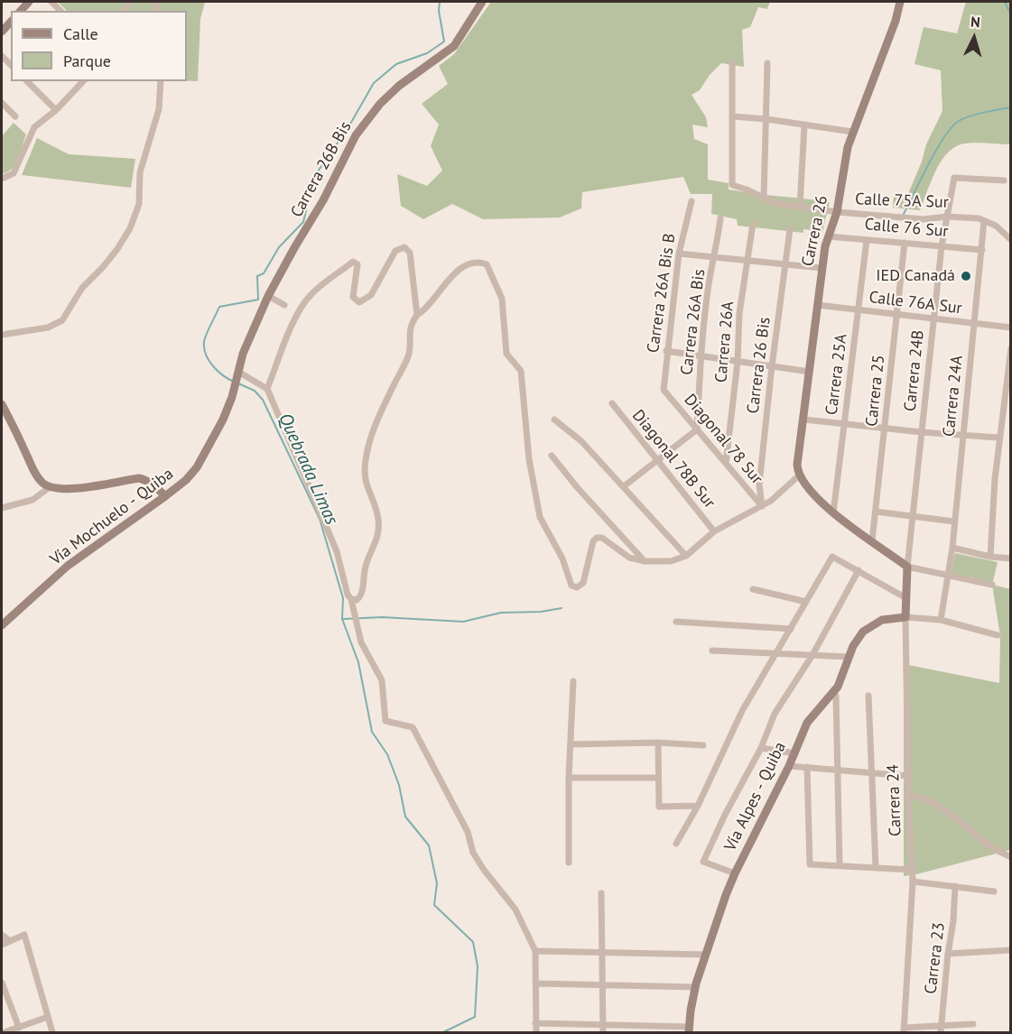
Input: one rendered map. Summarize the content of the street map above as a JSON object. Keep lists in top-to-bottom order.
{
  "streets": {
    "street": [
      "Carrera 26B Bis",
      "Calle 75A Sur",
      "Calle 76 Sur",
      "Carrera 26",
      "Carrera 26A Bis B",
      "Calle 76A Sur",
      "Carrera 26A Bis",
      "Carrera 26A",
      "Carrera 26 Bis",
      "Carrera 24B",
      "Carrera 25A",
      "Carrera 25",
      "Carrera 24A",
      "Diagonal 78 Sur",
      "Diagonal 78B Sur",
      "Vía Mochuelo - Quiba",
      "Vía Alpes - Quiba",
      "Carrera 24",
      "Carrera 23"
    ]
  },
  "crossings": [
    ["Carrera 26B Bis", "Vía Mochuelo - Quiba"],
    ["Calle 75A Sur", "Carrera 26"],
    ["Calle 75A Sur", "Carrera 24B"],
    ["Calle 75A Sur", "Carrera 24A"],
    ["Calle 76 Sur", "Carrera 26"],
    ["Calle 76 Sur", "Carrera 24B"],
    ["Calle 76 Sur", "Carrera 25A"],
    ["Calle 76 Sur", "Carrera 25"],
    ["Calle 76 Sur", "Carrera 24A"],
    ["Carrera 26", "Calle 76A Sur"],
    ["Carrera 26A Bis B", "Diagonal 78 Sur"],
    ["Calle 76A Sur", "Carrera 24B"],
    ["Calle 76A Sur", "Carrera 25A"],
    ["Calle 76A Sur", "Carrera 25"],
    ["Calle 76A Sur", "Carrera 24A"],
    ["Carrera 26A Bis", "Diagonal 78 Sur"],
    ["Carrera 26A", "Diagonal 78 Sur"],
    ["Carrera 26 Bis", "Diagonal 78 Sur"],
    ["Carrera 24B", "Carrera 24"],
    ["Vía Alpes - Quiba", "Carrera 24"]
  ],
  "water": ["Quebrada Limas"],
  "places": ["IED Canadá"],
  "legend": ["Calle", "Parque"],
  "north": "top"
}
